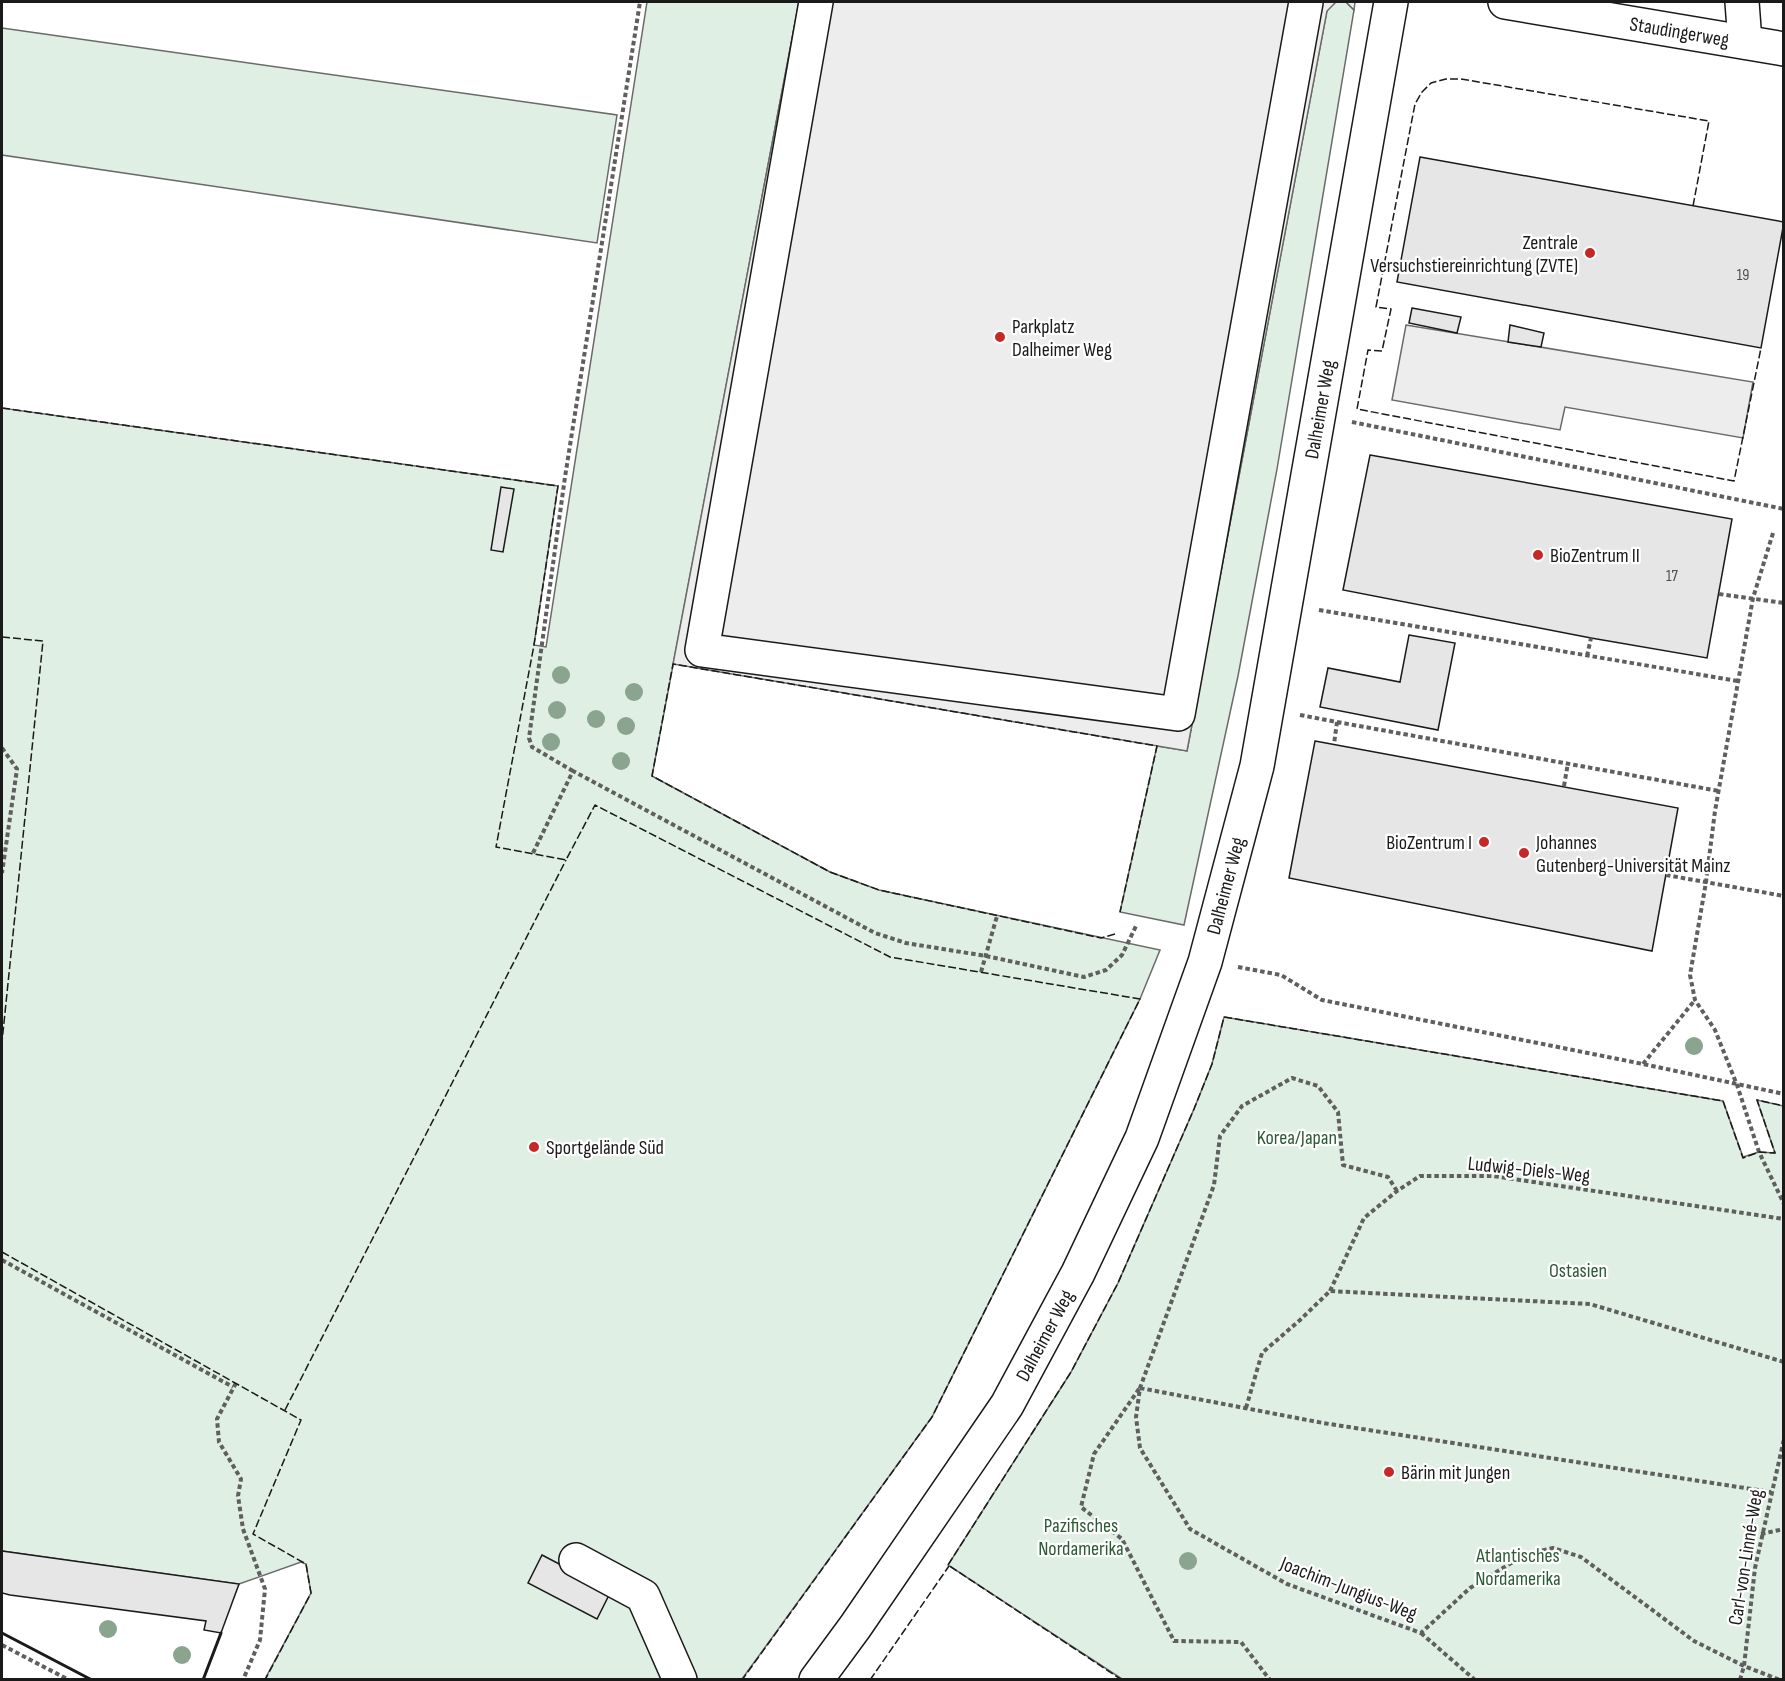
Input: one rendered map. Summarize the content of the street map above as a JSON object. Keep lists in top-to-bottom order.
{
  "streets": {
    "street": ["Staudingerweg", "Dalheimer Weg"],
    "path": ["Ludwig-Diels-Weg", "Carl-von-Linné-Weg", "Joachim-Jungius-Weg"]
  },
  "crossings": [
    ["Carl-von-Linné-Weg", "Joachim-Jungius-Weg"]
  ],
  "parks": [
    "Korea/Japan",
    "Ostasien",
    "Pazifisches Nordamerika",
    "Atlantisches Nordamerika"
  ],
  "places": [
    "Zentrale Versuchstiereinrichtung (ZVTE)",
    "Parkplatz Dalheimer Weg",
    "BioZentrum II",
    "BioZentrum I",
    "Johannes Gutenberg-Universität Mainz",
    "Sportgelände Süd",
    "Bärin mit Jungen"
  ],
  "house_numbers": ["19", "17"]
}
